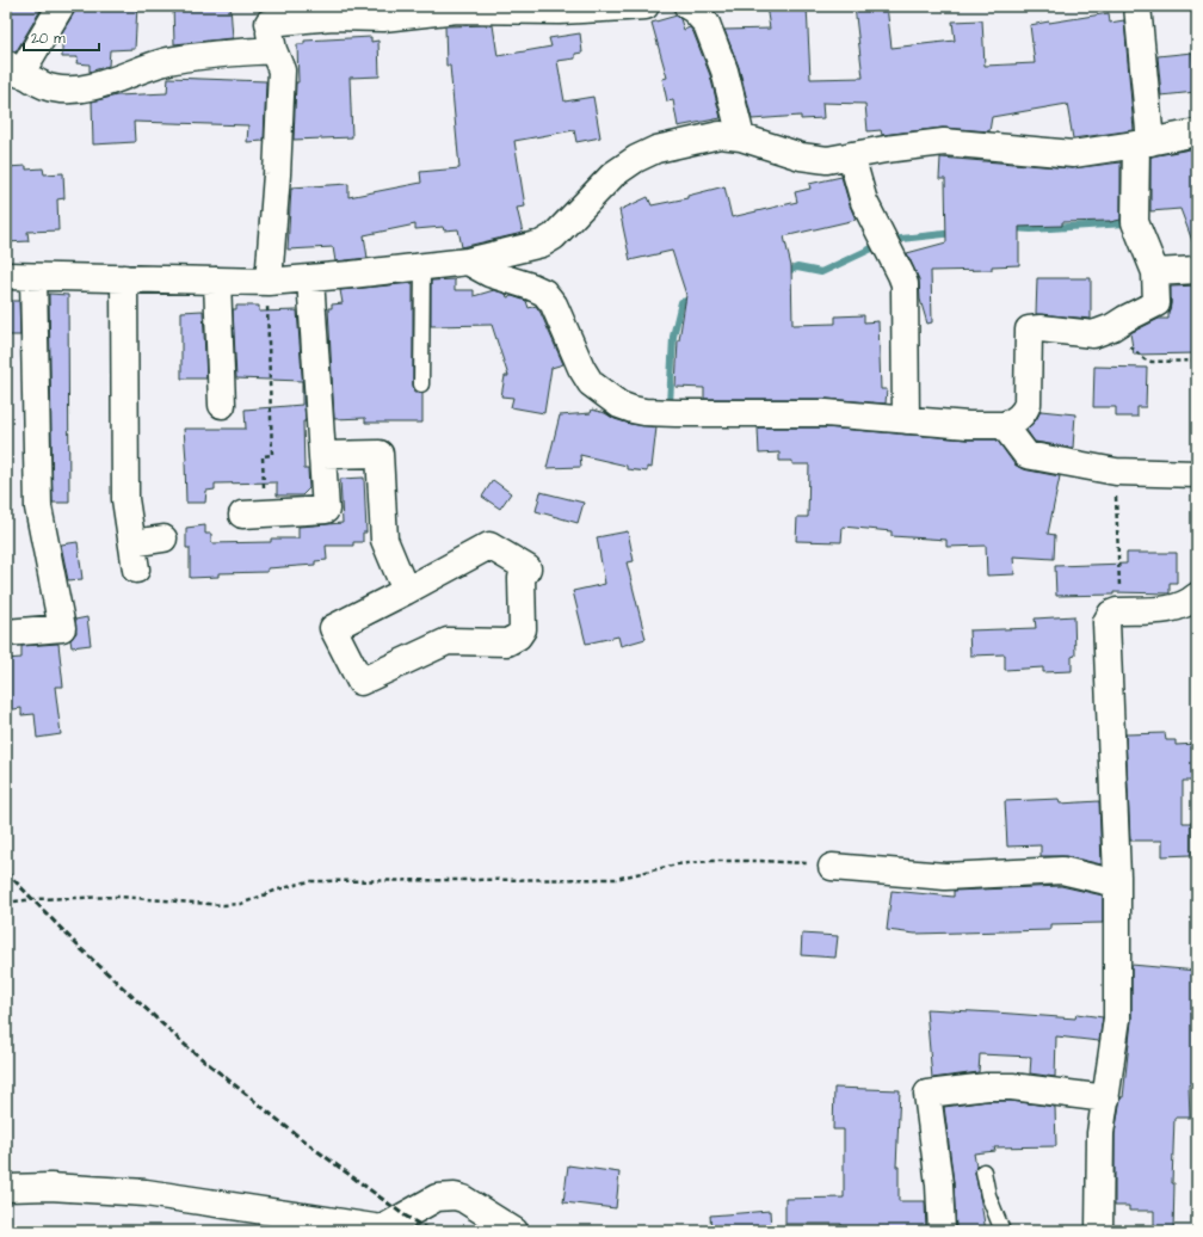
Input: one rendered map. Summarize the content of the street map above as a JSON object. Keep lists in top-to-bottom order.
{
  "scale_bar": "20 m"
}
